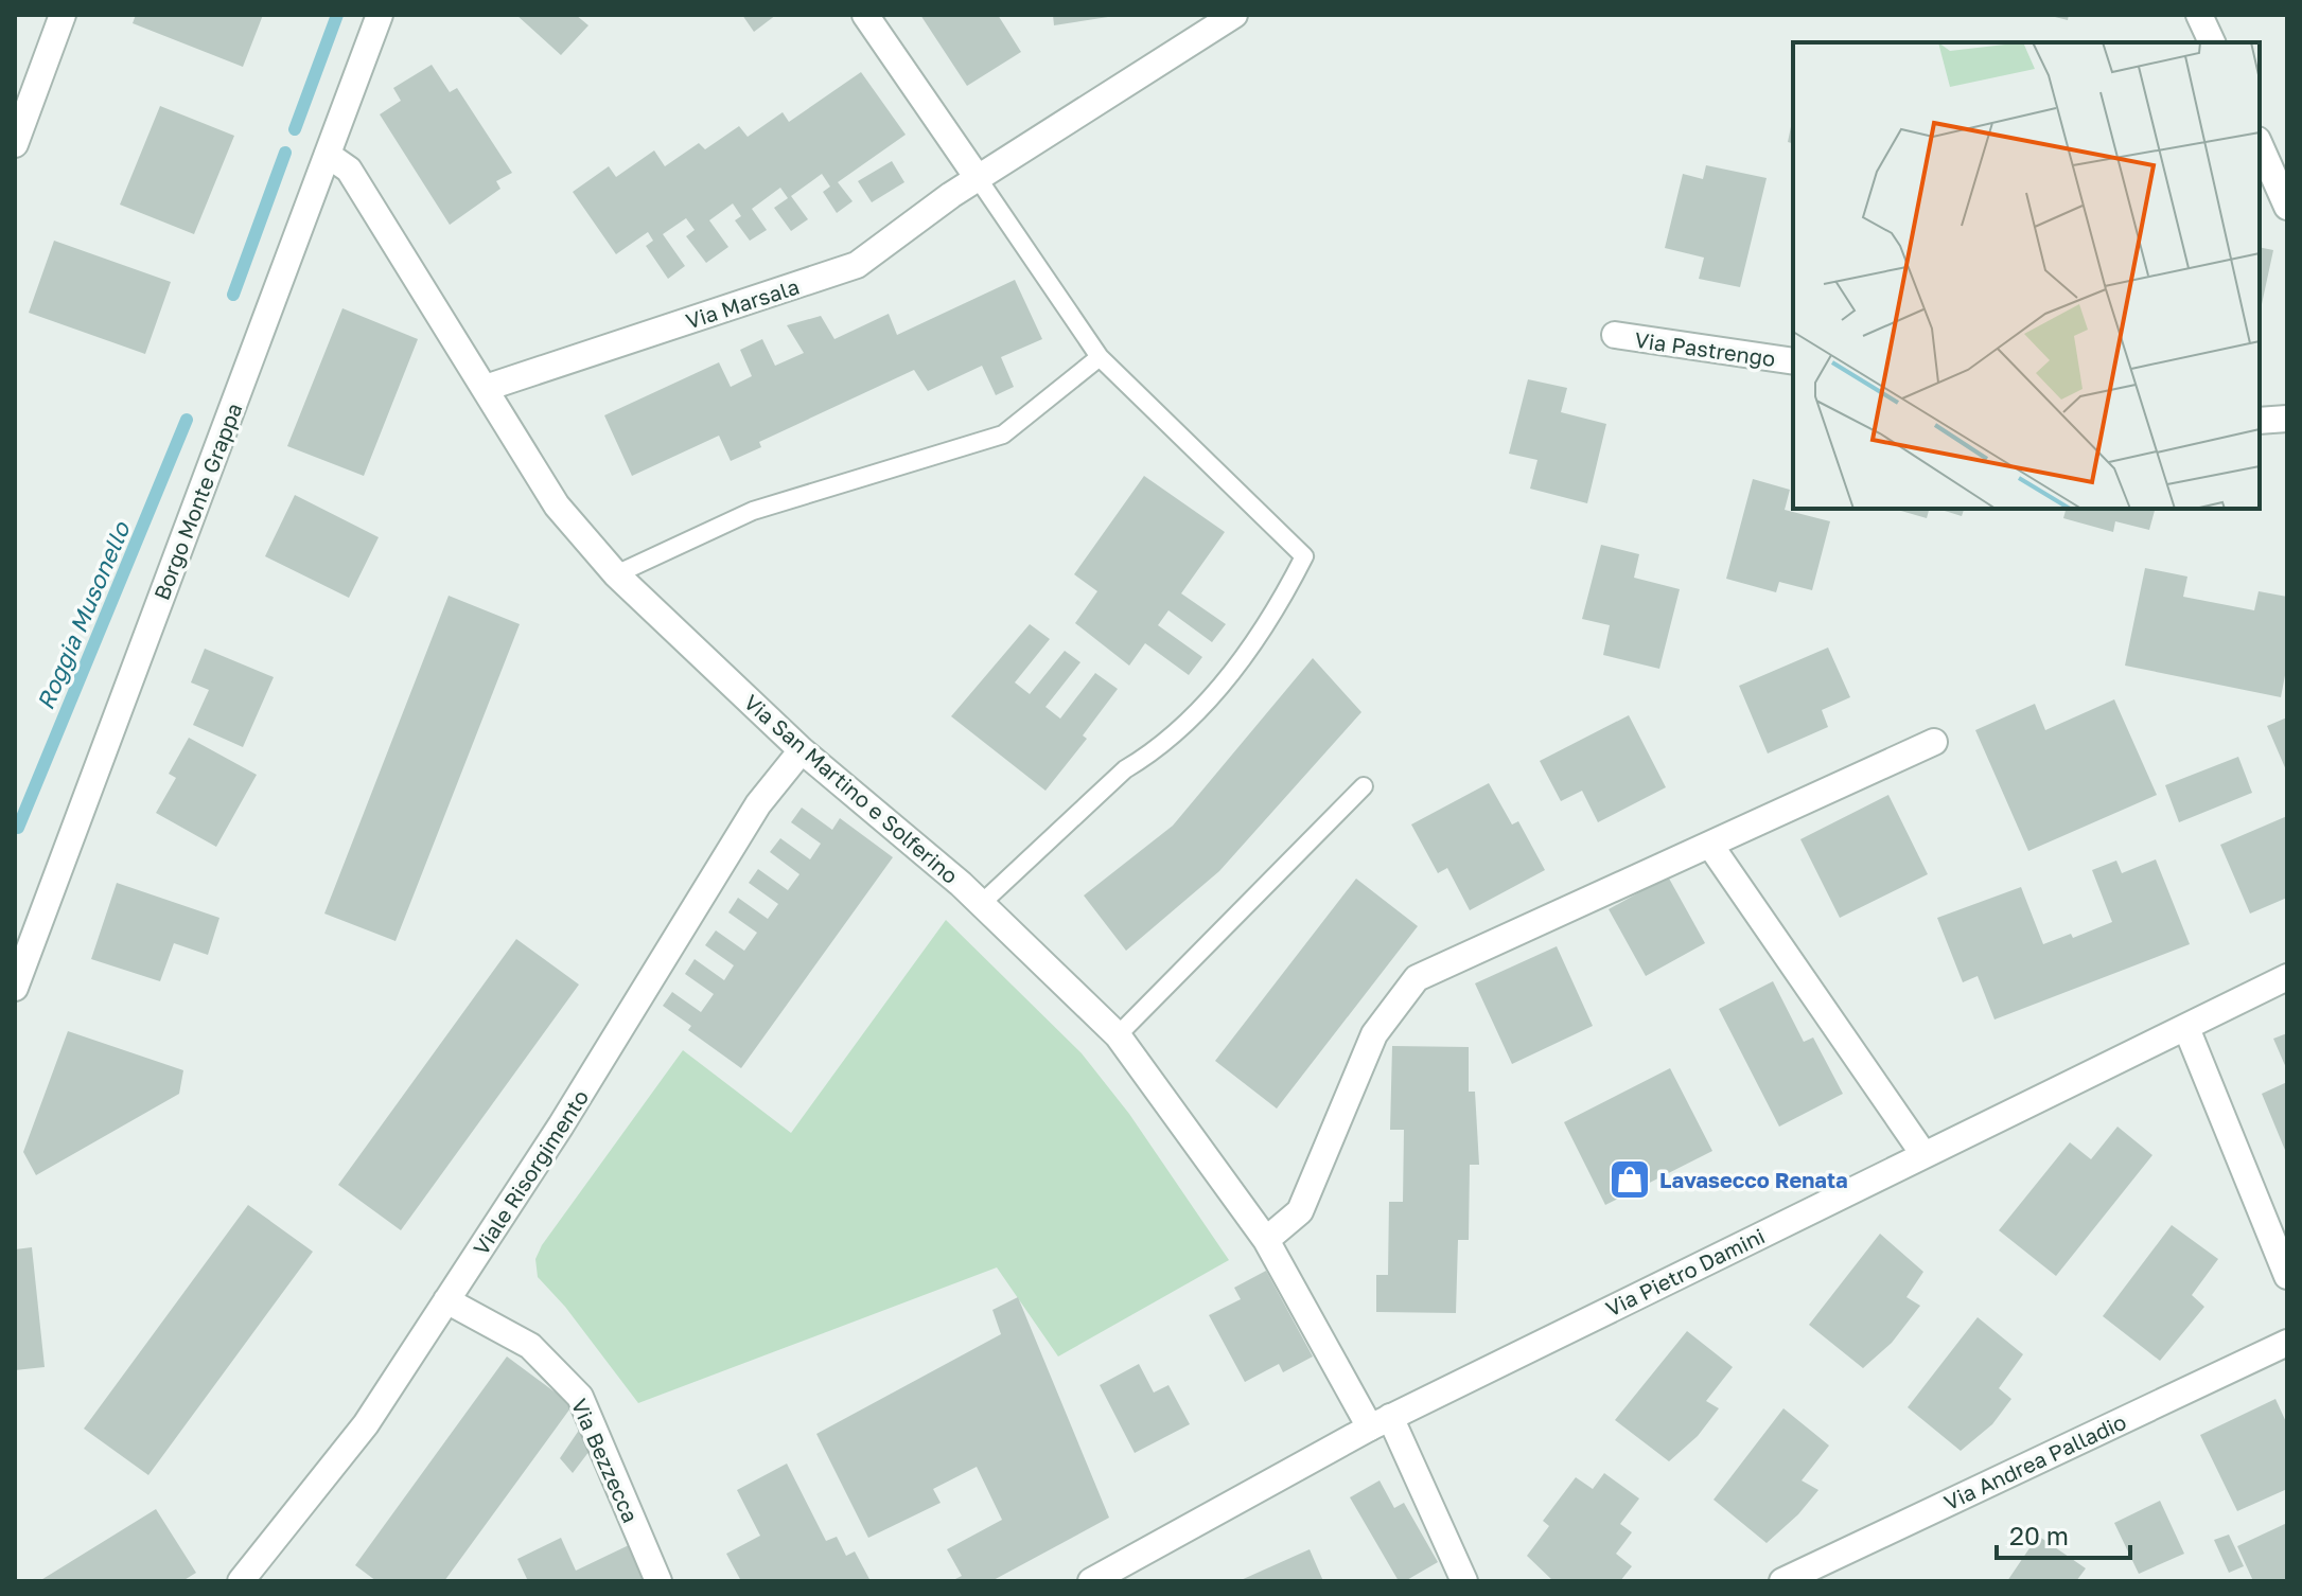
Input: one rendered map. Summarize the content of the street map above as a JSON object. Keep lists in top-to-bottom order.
{
  "streets": {
    "street": [
      "Via Marsala",
      "Via Pastrengo",
      "Borgo Monte Grappa",
      "Via San Martino e Solferino",
      "Viale Risorgimento",
      "Via Pietro Damini",
      "Via Bezzecca",
      "Via Andrea Palladio"
    ]
  },
  "crossings": [
    ["Via Marsala", "Via San Martino e Solferino"],
    ["Borgo Monte Grappa", "Via San Martino e Solferino"],
    ["Via San Martino e Solferino", "Viale Risorgimento"],
    ["Via San Martino e Solferino", "Via Pietro Damini"],
    ["Viale Risorgimento", "Via Bezzecca"]
  ],
  "water": ["Roggia Musonello"],
  "places": {
    "shop": ["Lavasecco Renata"]
  },
  "scale_bar": "20 m"
}
